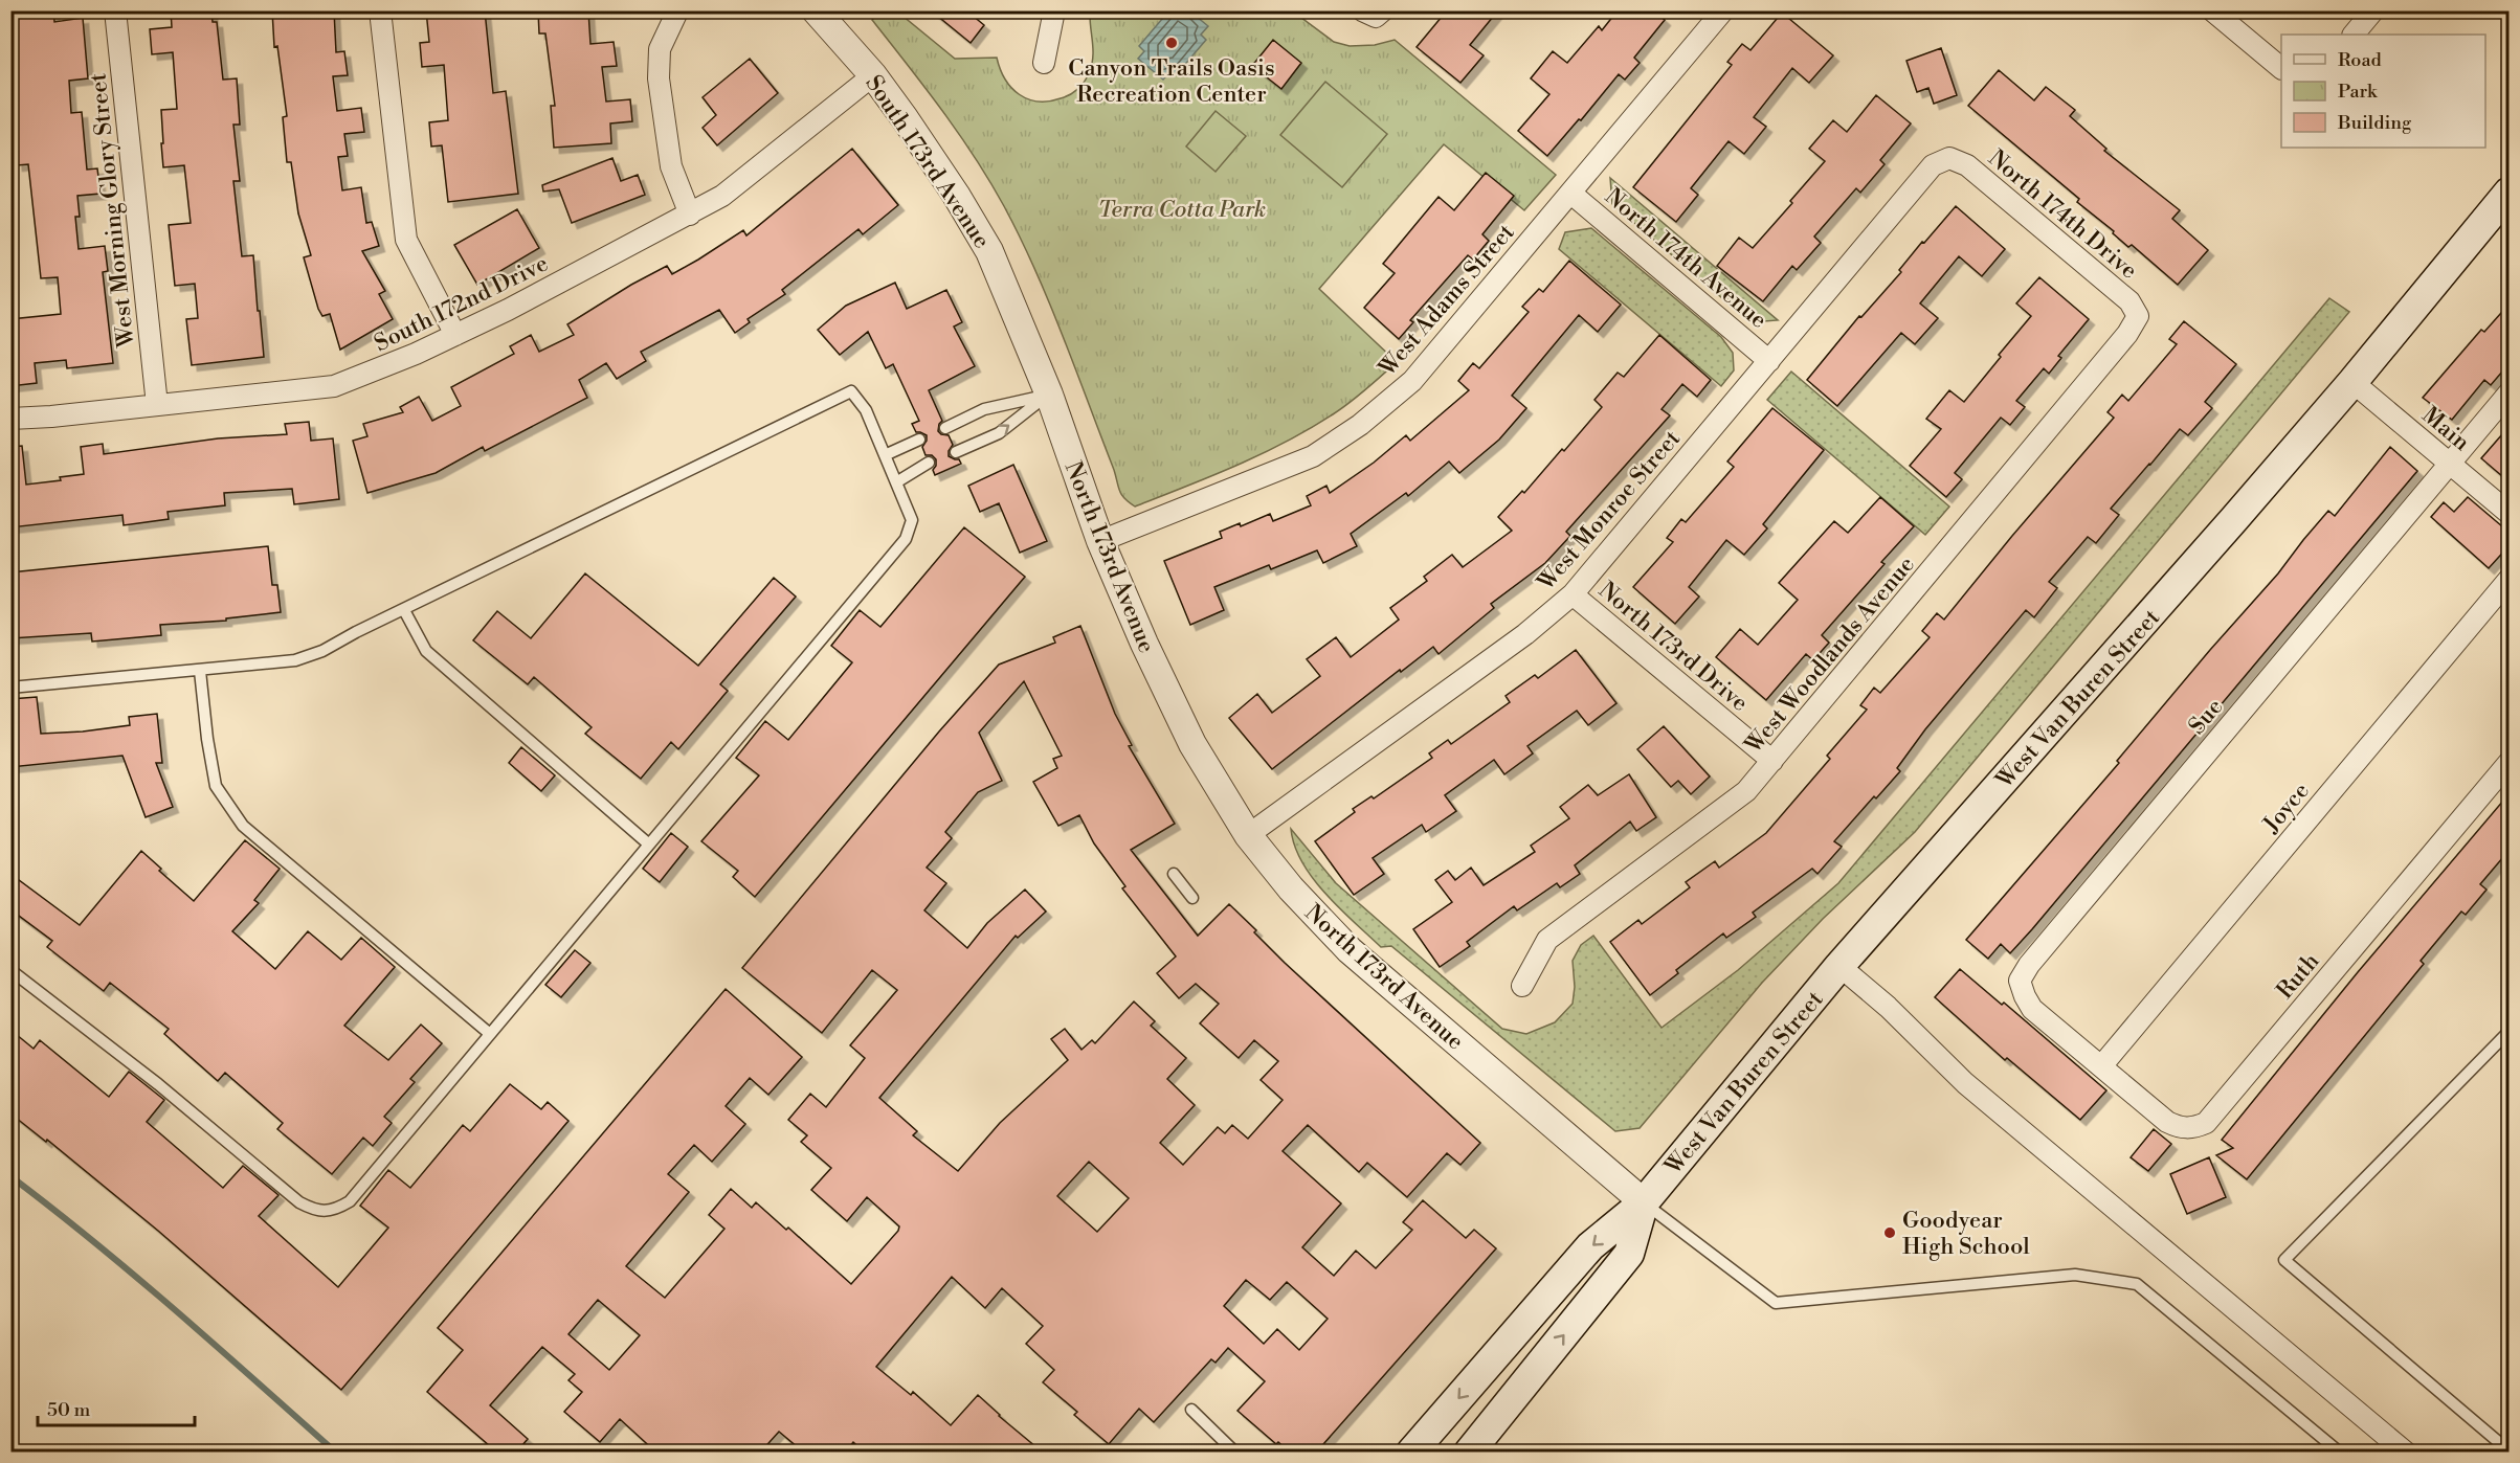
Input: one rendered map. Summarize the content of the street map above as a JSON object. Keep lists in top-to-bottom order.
{
  "streets": {
    "main road": ["West Van Buren Street"],
    "street": [
      "South 173rd Avenue",
      "West Morning Glory Street",
      "North 174th Drive",
      "North 174th Avenue",
      "West Adams Street",
      "South 172nd Drive",
      "Main",
      "West Monroe Street",
      "North 173rd Avenue",
      "North 173rd Drive",
      "West Woodlands Avenue",
      "Sue",
      "Joyce",
      "Ruth"
    ]
  },
  "crossings": [
    ["South 173rd Avenue", "South 172nd Drive"],
    ["South 173rd Avenue", "North 173rd Avenue"],
    ["West Morning Glory Street", "South 172nd Drive"],
    ["North 174th Drive", "West Monroe Street"],
    ["North 174th Drive", "West Woodlands Avenue"],
    ["North 174th Avenue", "West Adams Street"],
    ["North 174th Avenue", "West Monroe Street"],
    ["West Adams Street", "North 173rd Avenue"],
    ["Main", "West Van Buren Street"],
    ["Main", "Sue"],
    ["West Monroe Street", "North 173rd Avenue"],
    ["West Monroe Street", "North 173rd Drive"],
    ["North 173rd Avenue", "West Van Buren Street"],
    ["North 173rd Drive", "West Woodlands Avenue"],
    ["Sue", "Joyce"],
    ["Sue", "Ruth"],
    ["Joyce", "Ruth"]
  ],
  "parks": ["Terra Cotta Park"],
  "places": ["Canyon Trails Oasis Recreation Center", "Goodyear High School"],
  "legend": ["Road", "Park", "Building"],
  "scale_bar": "50 m"
}
